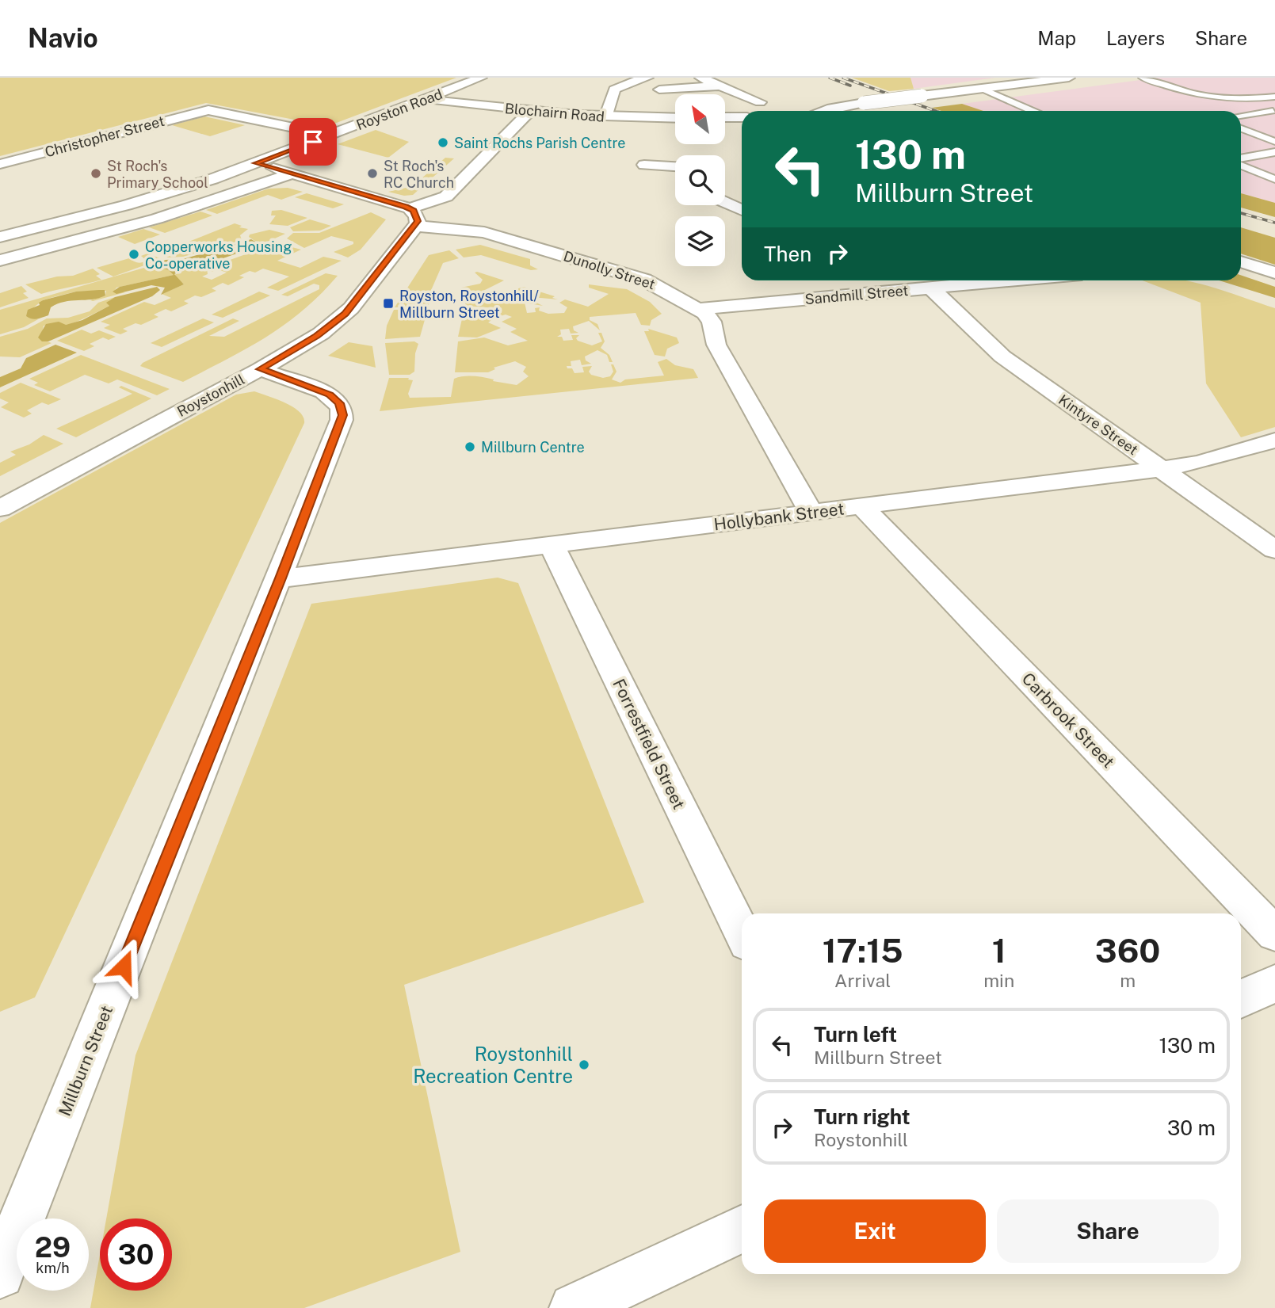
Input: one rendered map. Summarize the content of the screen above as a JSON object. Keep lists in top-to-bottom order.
{
  "streets": {
    "street": [
      "Royston Road",
      "Blochairn Road",
      "Christopher Street",
      "Dunolly Street",
      "Sandmill Street",
      "Roystonhill",
      "Kintyre Street",
      "Hollybank Street",
      "Carbrook Street",
      "Forrestfield Street",
      "Millburn Street"
    ]
  },
  "crossings": [
    ["Royston Road", "Blochairn Road"],
    ["Royston Road", "Christopher Street"],
    ["Royston Road", "Dunolly Street"],
    ["Dunolly Street", "Sandmill Street"],
    ["Dunolly Street", "Roystonhill"],
    ["Dunolly Street", "Hollybank Street"],
    ["Sandmill Street", "Kintyre Street"],
    ["Roystonhill", "Millburn Street"],
    ["Kintyre Street", "Hollybank Street"],
    ["Hollybank Street", "Carbrook Street"],
    ["Hollybank Street", "Forrestfield Street"],
    ["Hollybank Street", "Millburn Street"]
  ],
  "places": {
    "other": [
      "Saint Rochs Parish Centre",
      "St Roch's Primary School",
      "St Roch's RC Church",
      "Copperworks Housing Co-operative",
      "Millburn Centre",
      "Roystonhill Recreation Centre"
    ],
    "transit": ["Royston, Roystonhill/ Millburn Street"]
  },
  "north": "top left",
  "page": {
    "header": "Navio",
    "nav": ["Map", "Layers", "Share"],
    "turn": ["130 m", "Millburn Street"],
    "then": "Then",
    "eta": [
      "17:15",
      "Arrival",
      "1",
      "min",
      "360",
      "m"
    ],
    "list": [
      {
        "name": "Turn left",
        "note": "Millburn Street",
        "value": "130 m"
      },
      {
        "name": "Turn right",
        "note": "Roystonhill",
        "value": "30 m"
      }
    ],
    "buttons": ["Exit", "Share"],
    "speed": "29 km/h",
    "limit": "30"
  }
}
